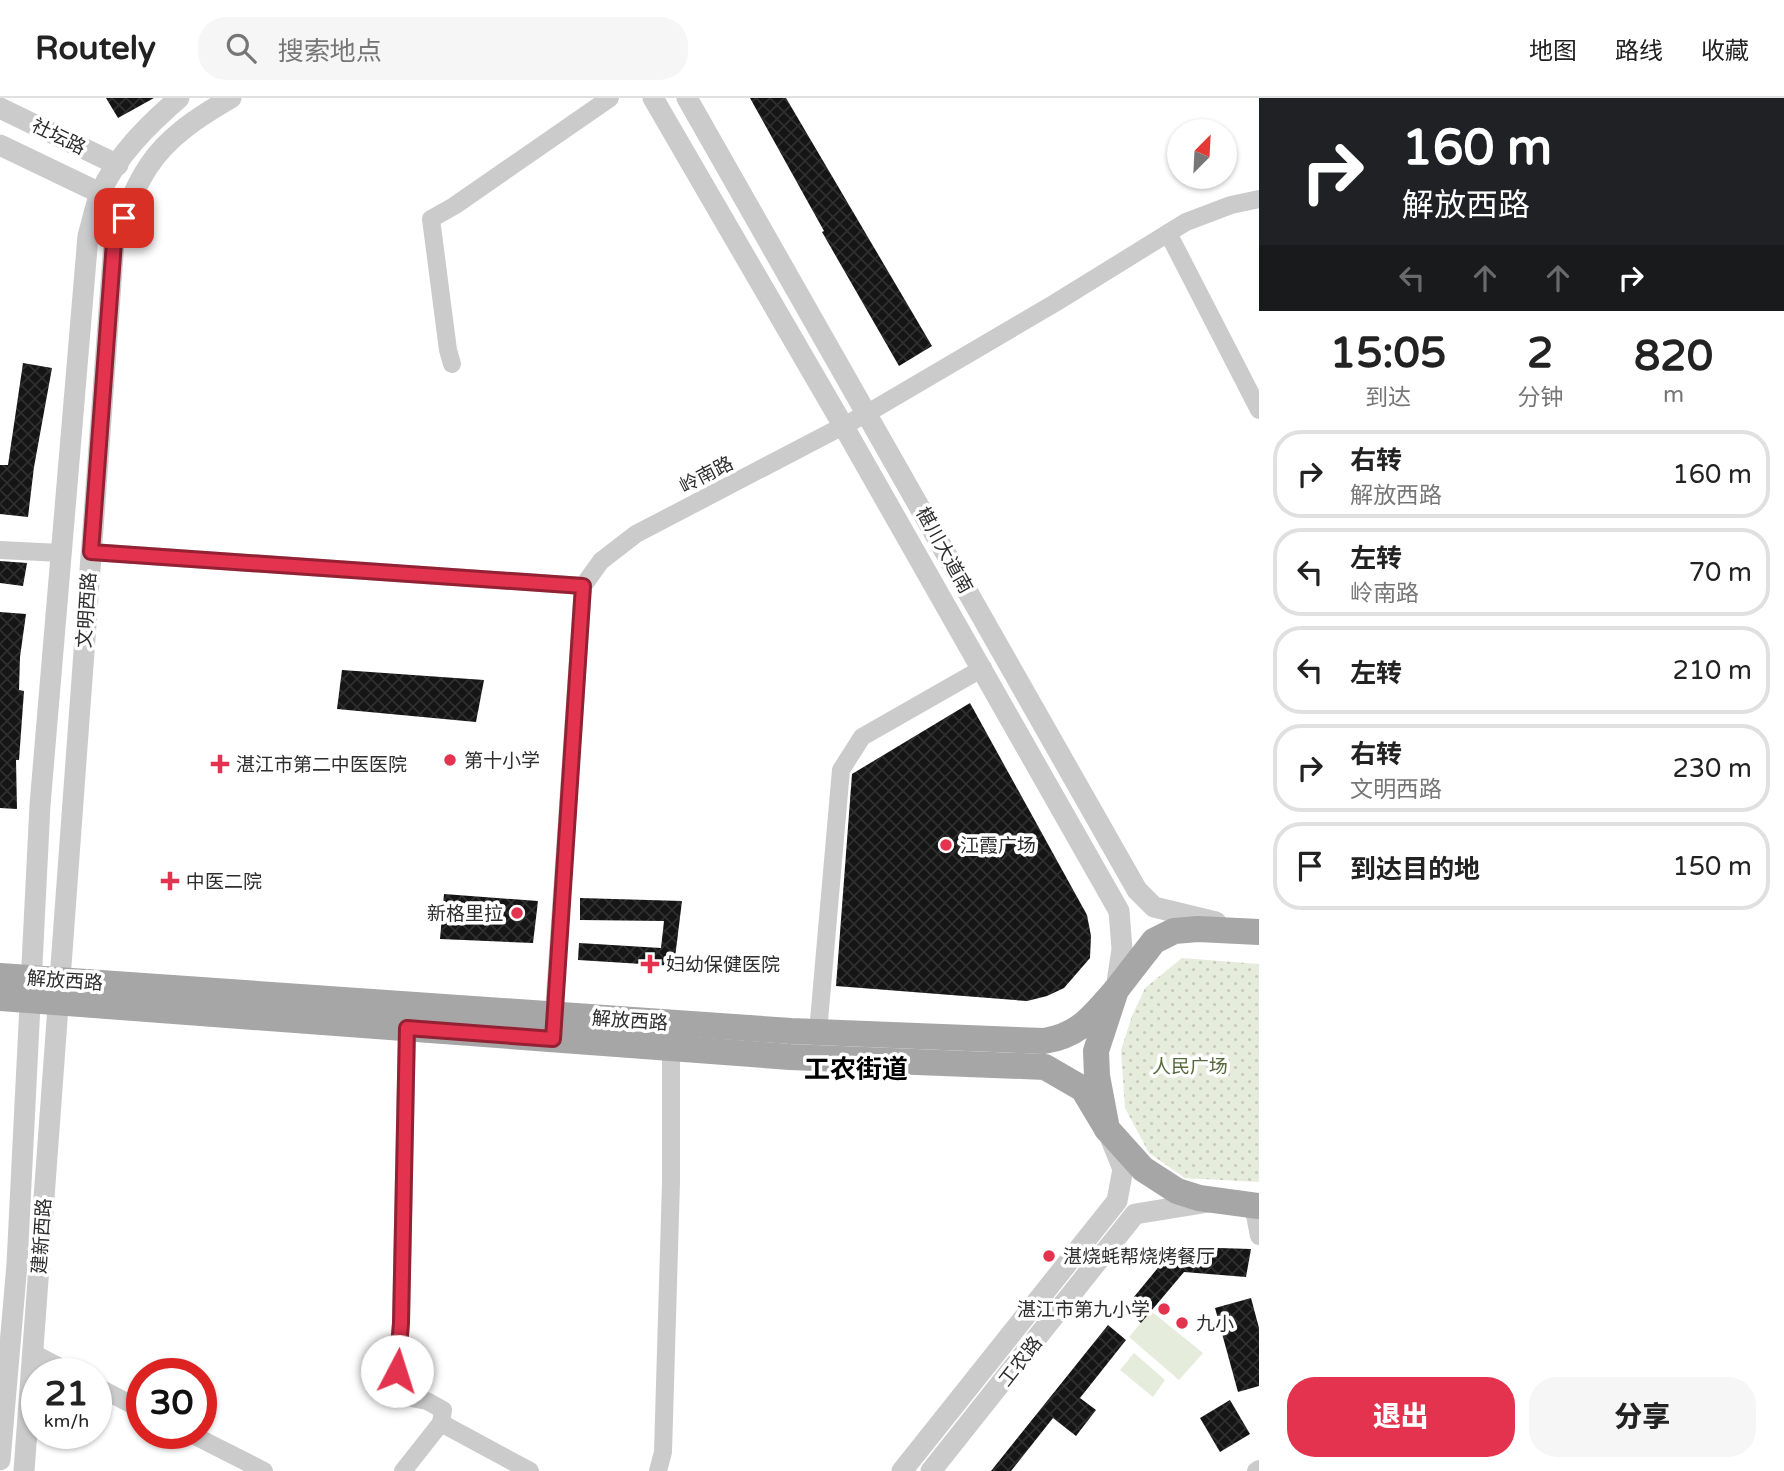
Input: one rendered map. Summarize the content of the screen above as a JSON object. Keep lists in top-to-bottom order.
{
  "streets": {
    "main road": ["解放西路"],
    "street": [
      "社坛路",
      "岭南路",
      "椹川大道南",
      "文明西路",
      "建新西路",
      "工农路"
    ]
  },
  "crossings": [
    ["社坛路", "文明西路"],
    ["岭南路", "椹川大道南"],
    ["椹川大道南", "解放西路"],
    ["文明西路", "解放西路"],
    ["文明西路", "建新西路"],
    ["解放西路", "建新西路"],
    ["解放西路", "工农路"]
  ],
  "districts": ["工农街道"],
  "parks": ["人民广场"],
  "places": {
    "other": [
      "第十小学",
      "江霞广场",
      "新格里拉",
      "湛烧蚝帮烧烤餐厅",
      "湛江市第九小学",
      "九小"
    ],
    "health": ["湛江市第二中医医院", "中医二院", "妇幼保健医院"]
  },
  "north": "top right",
  "page": {
    "header": "Routely",
    "search": "搜索地点",
    "nav": ["地图", "路线", "收藏"],
    "turn": ["160 m", "解放西路"],
    "eta": [
      "15:05",
      "到达",
      "2",
      "分钟",
      "820",
      "m"
    ],
    "list": [
      {
        "name": "右转",
        "note": "解放西路",
        "value": "160 m"
      },
      {
        "name": "左转",
        "note": "岭南路",
        "value": "70 m"
      },
      {
        "name": "左转",
        "value": "210 m"
      },
      {
        "name": "右转",
        "note": "文明西路",
        "value": "230 m"
      },
      {
        "name": "到达目的地",
        "value": "150 m"
      }
    ],
    "speed": "21 km/h",
    "limit": "30",
    "buttons": ["退出", "分享"]
  }
}
